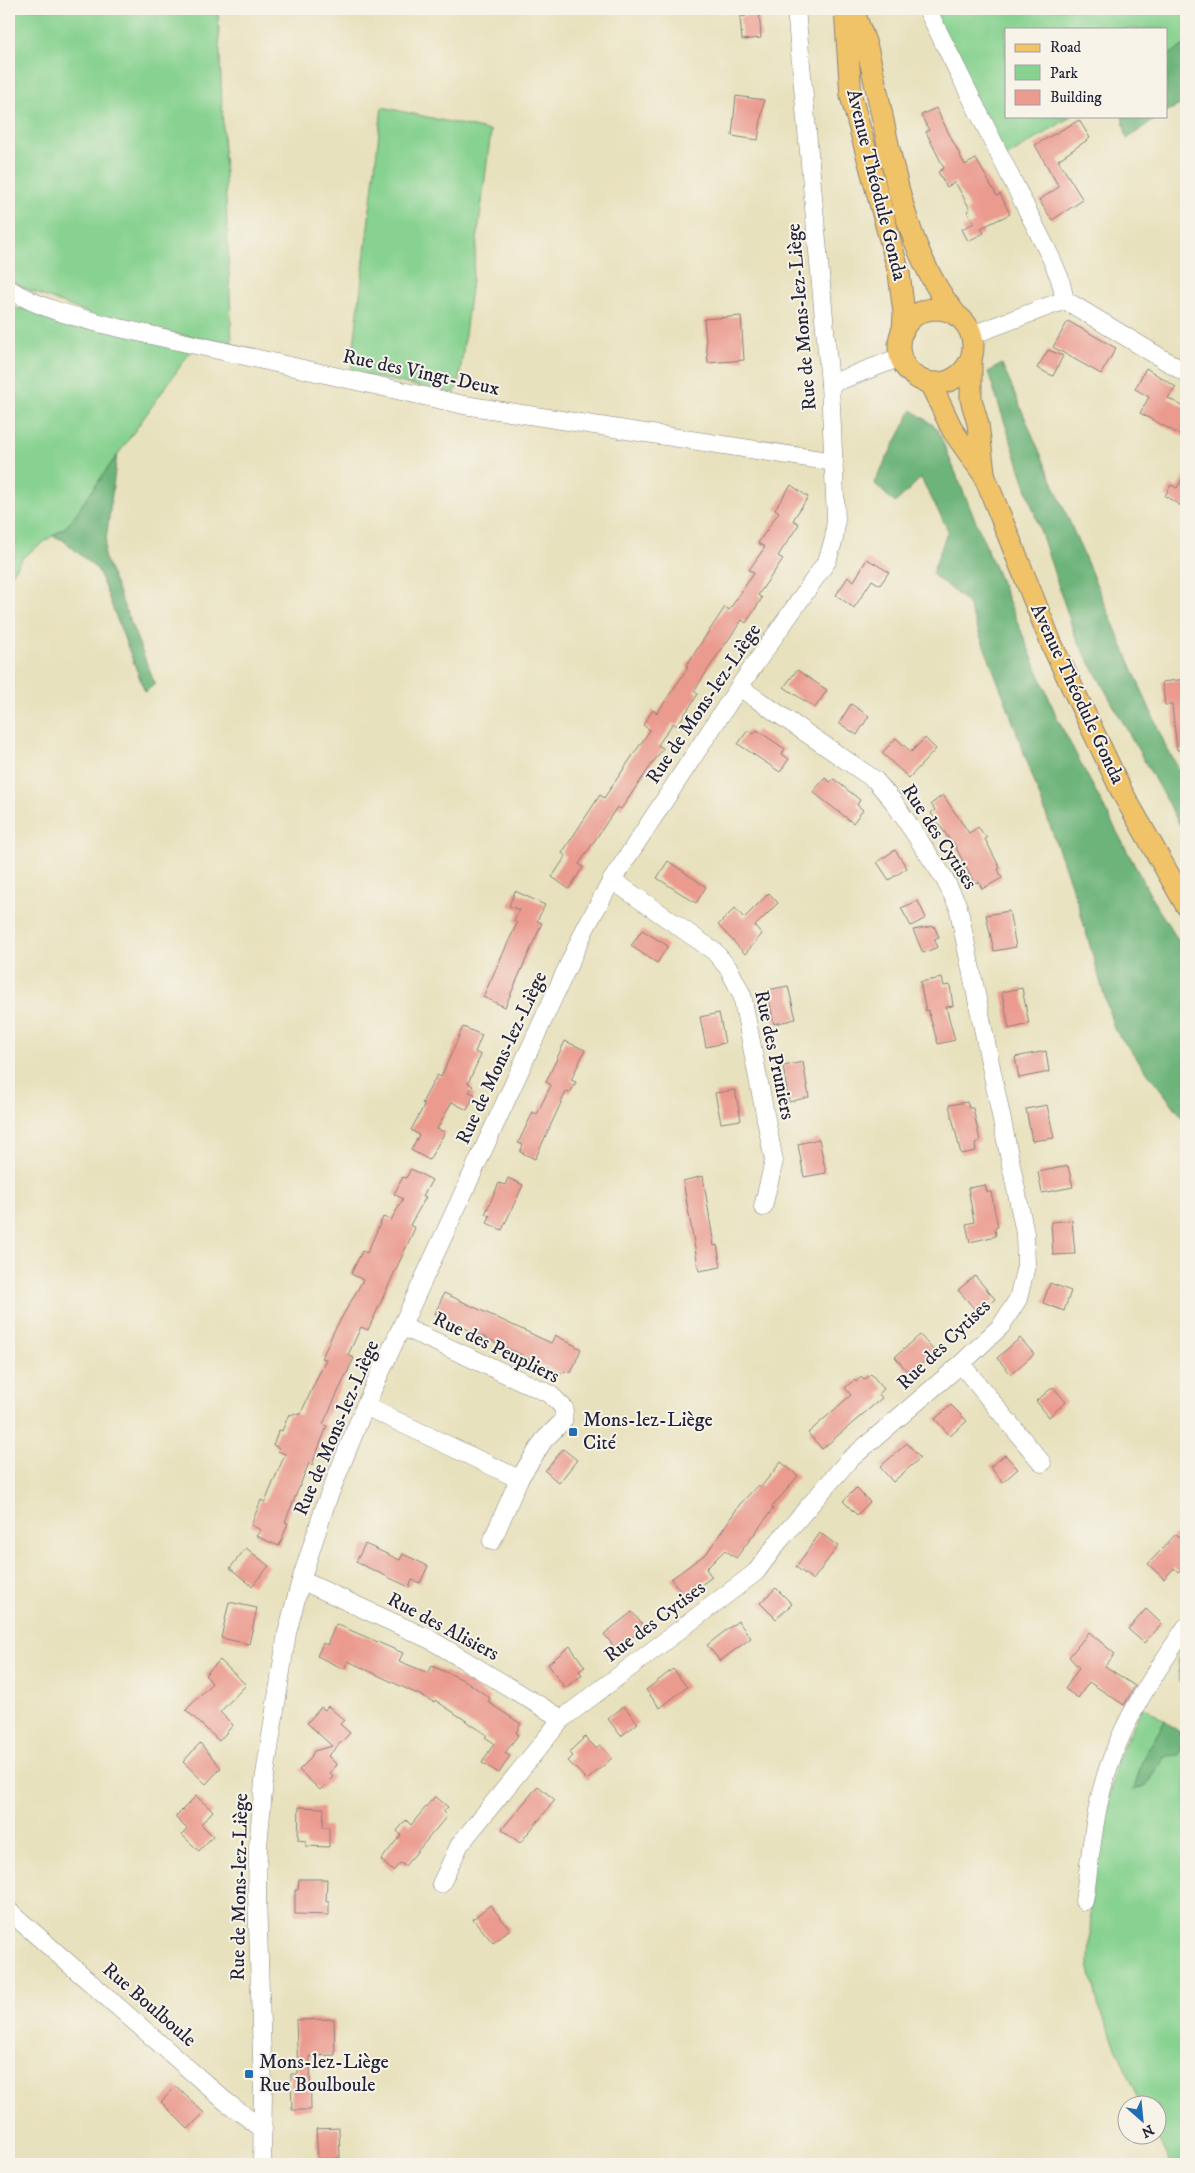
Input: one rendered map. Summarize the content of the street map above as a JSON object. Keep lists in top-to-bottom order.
{
  "streets": {
    "main road": ["Avenue Théodule Gonda"],
    "street": [
      "Rue de Mons-lez-Liège",
      "Rue des Vingt-Deux",
      "Rue des Cytises",
      "Rue des Pruniers",
      "Rue des Peupliers",
      "Rue des Alisiers",
      "Rue Boulboule"
    ]
  },
  "crossings": [
    ["Rue de Mons-lez-Liège", "Rue des Vingt-Deux"],
    ["Rue de Mons-lez-Liège", "Rue des Cytises"],
    ["Rue de Mons-lez-Liège", "Rue des Pruniers"],
    ["Rue de Mons-lez-Liège", "Rue des Peupliers"],
    ["Rue de Mons-lez-Liège", "Rue des Alisiers"],
    ["Rue de Mons-lez-Liège", "Rue Boulboule"],
    ["Rue des Cytises", "Rue des Alisiers"]
  ],
  "places": {
    "transit": ["Mons-lez-Liège Cité", "Mons-lez-Liège Rue Boulboule"]
  },
  "legend": ["Road", "Park", "Building"],
  "north": "bottom right"
}
